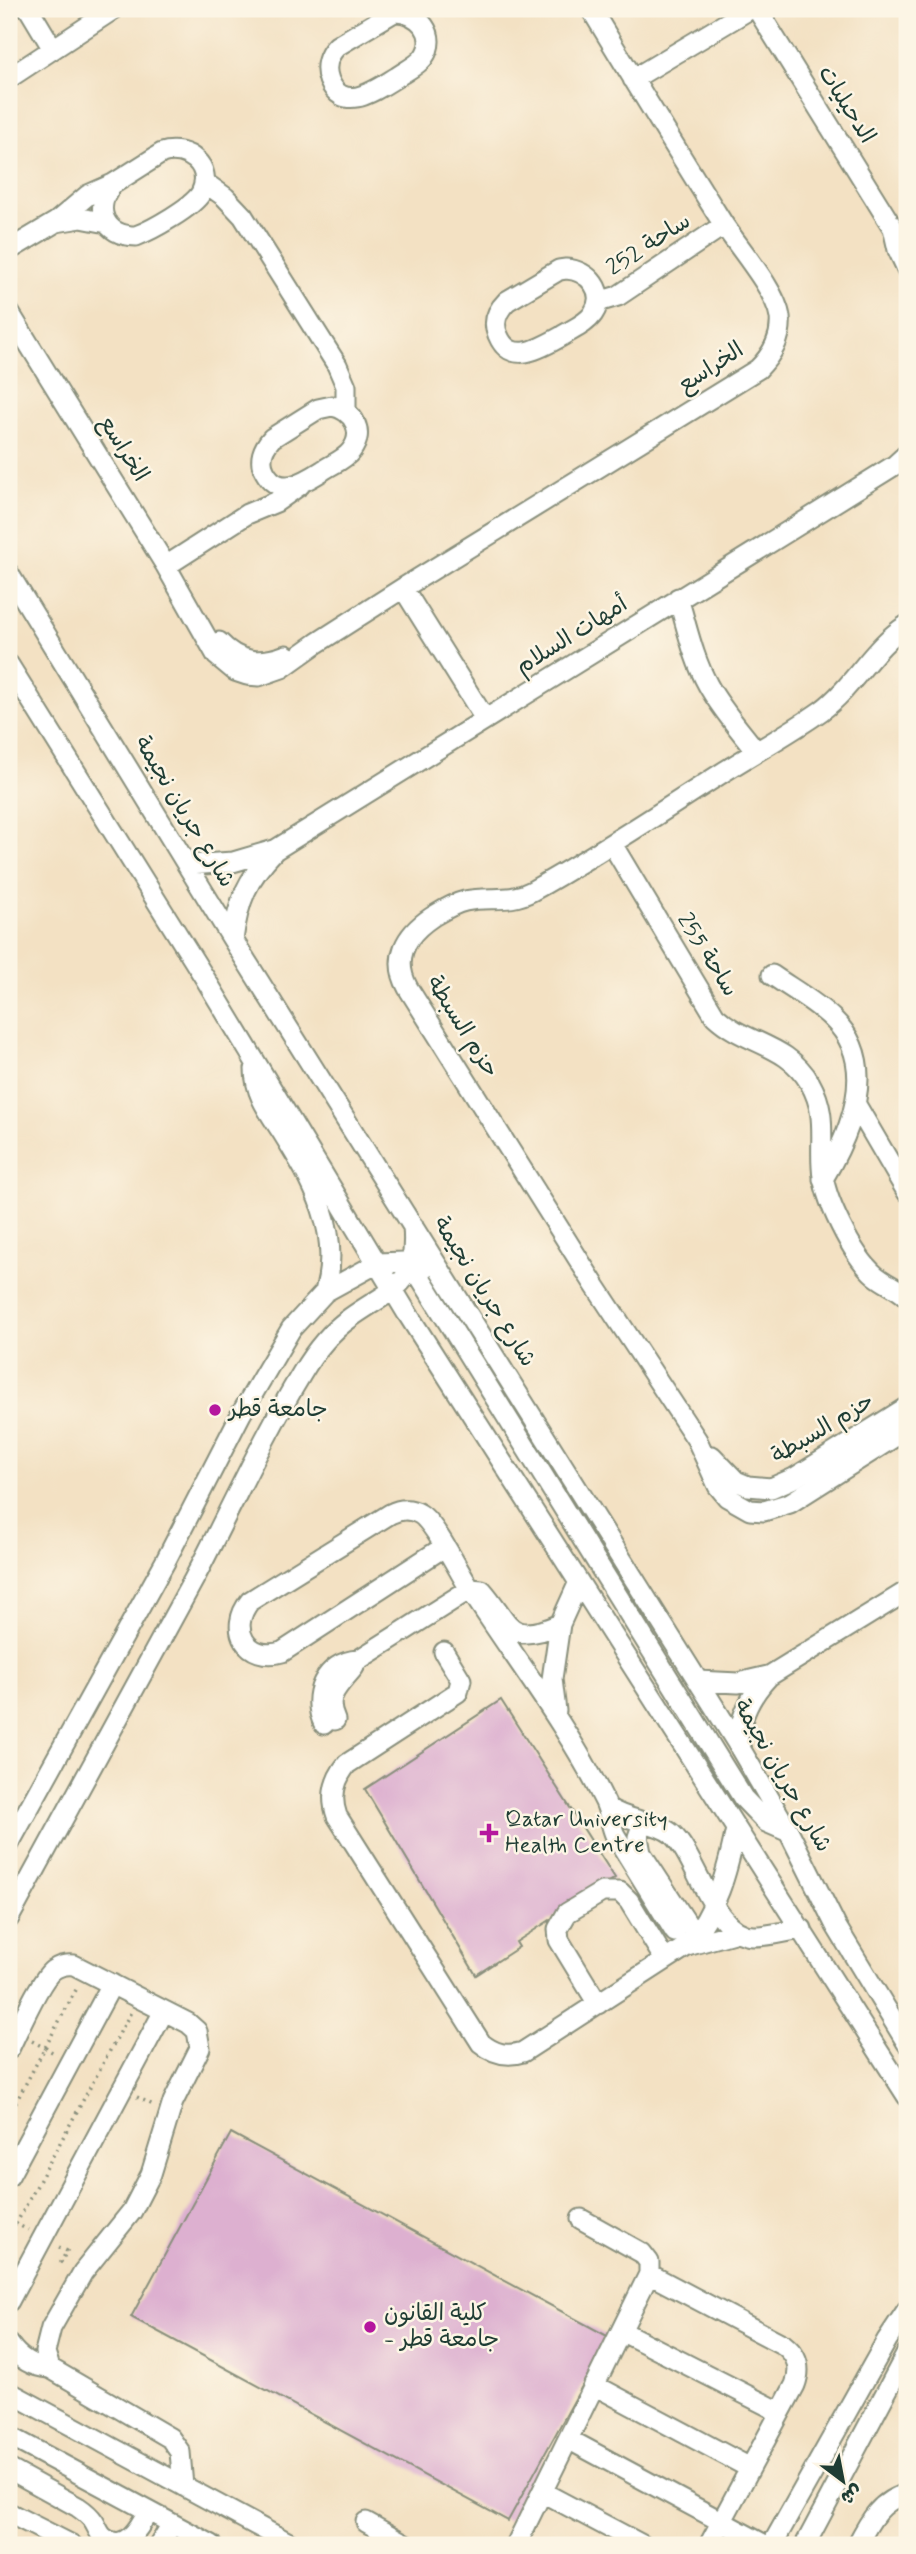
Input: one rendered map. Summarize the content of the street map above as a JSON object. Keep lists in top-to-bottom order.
{
  "streets": {
    "street": [
      "الدحيليات",
      "ساحة 252",
      "الخراسع",
      "أمهات السلام",
      "شارع جريان نجيمة",
      "ساحة 255",
      "حزم السبطة"
    ]
  },
  "crossings": [
    ["ساحة 252", "الخراسع"],
    ["أمهات السلام", "شارع جريان نجيمة"],
    ["ساحة 255", "حزم السبطة"]
  ],
  "places": {
    "other": ["جامعة قطر", "كلية القانون - جامعة قطر"],
    "health": ["Qatar University Health Centre"]
  },
  "north": "bottom right"
}
